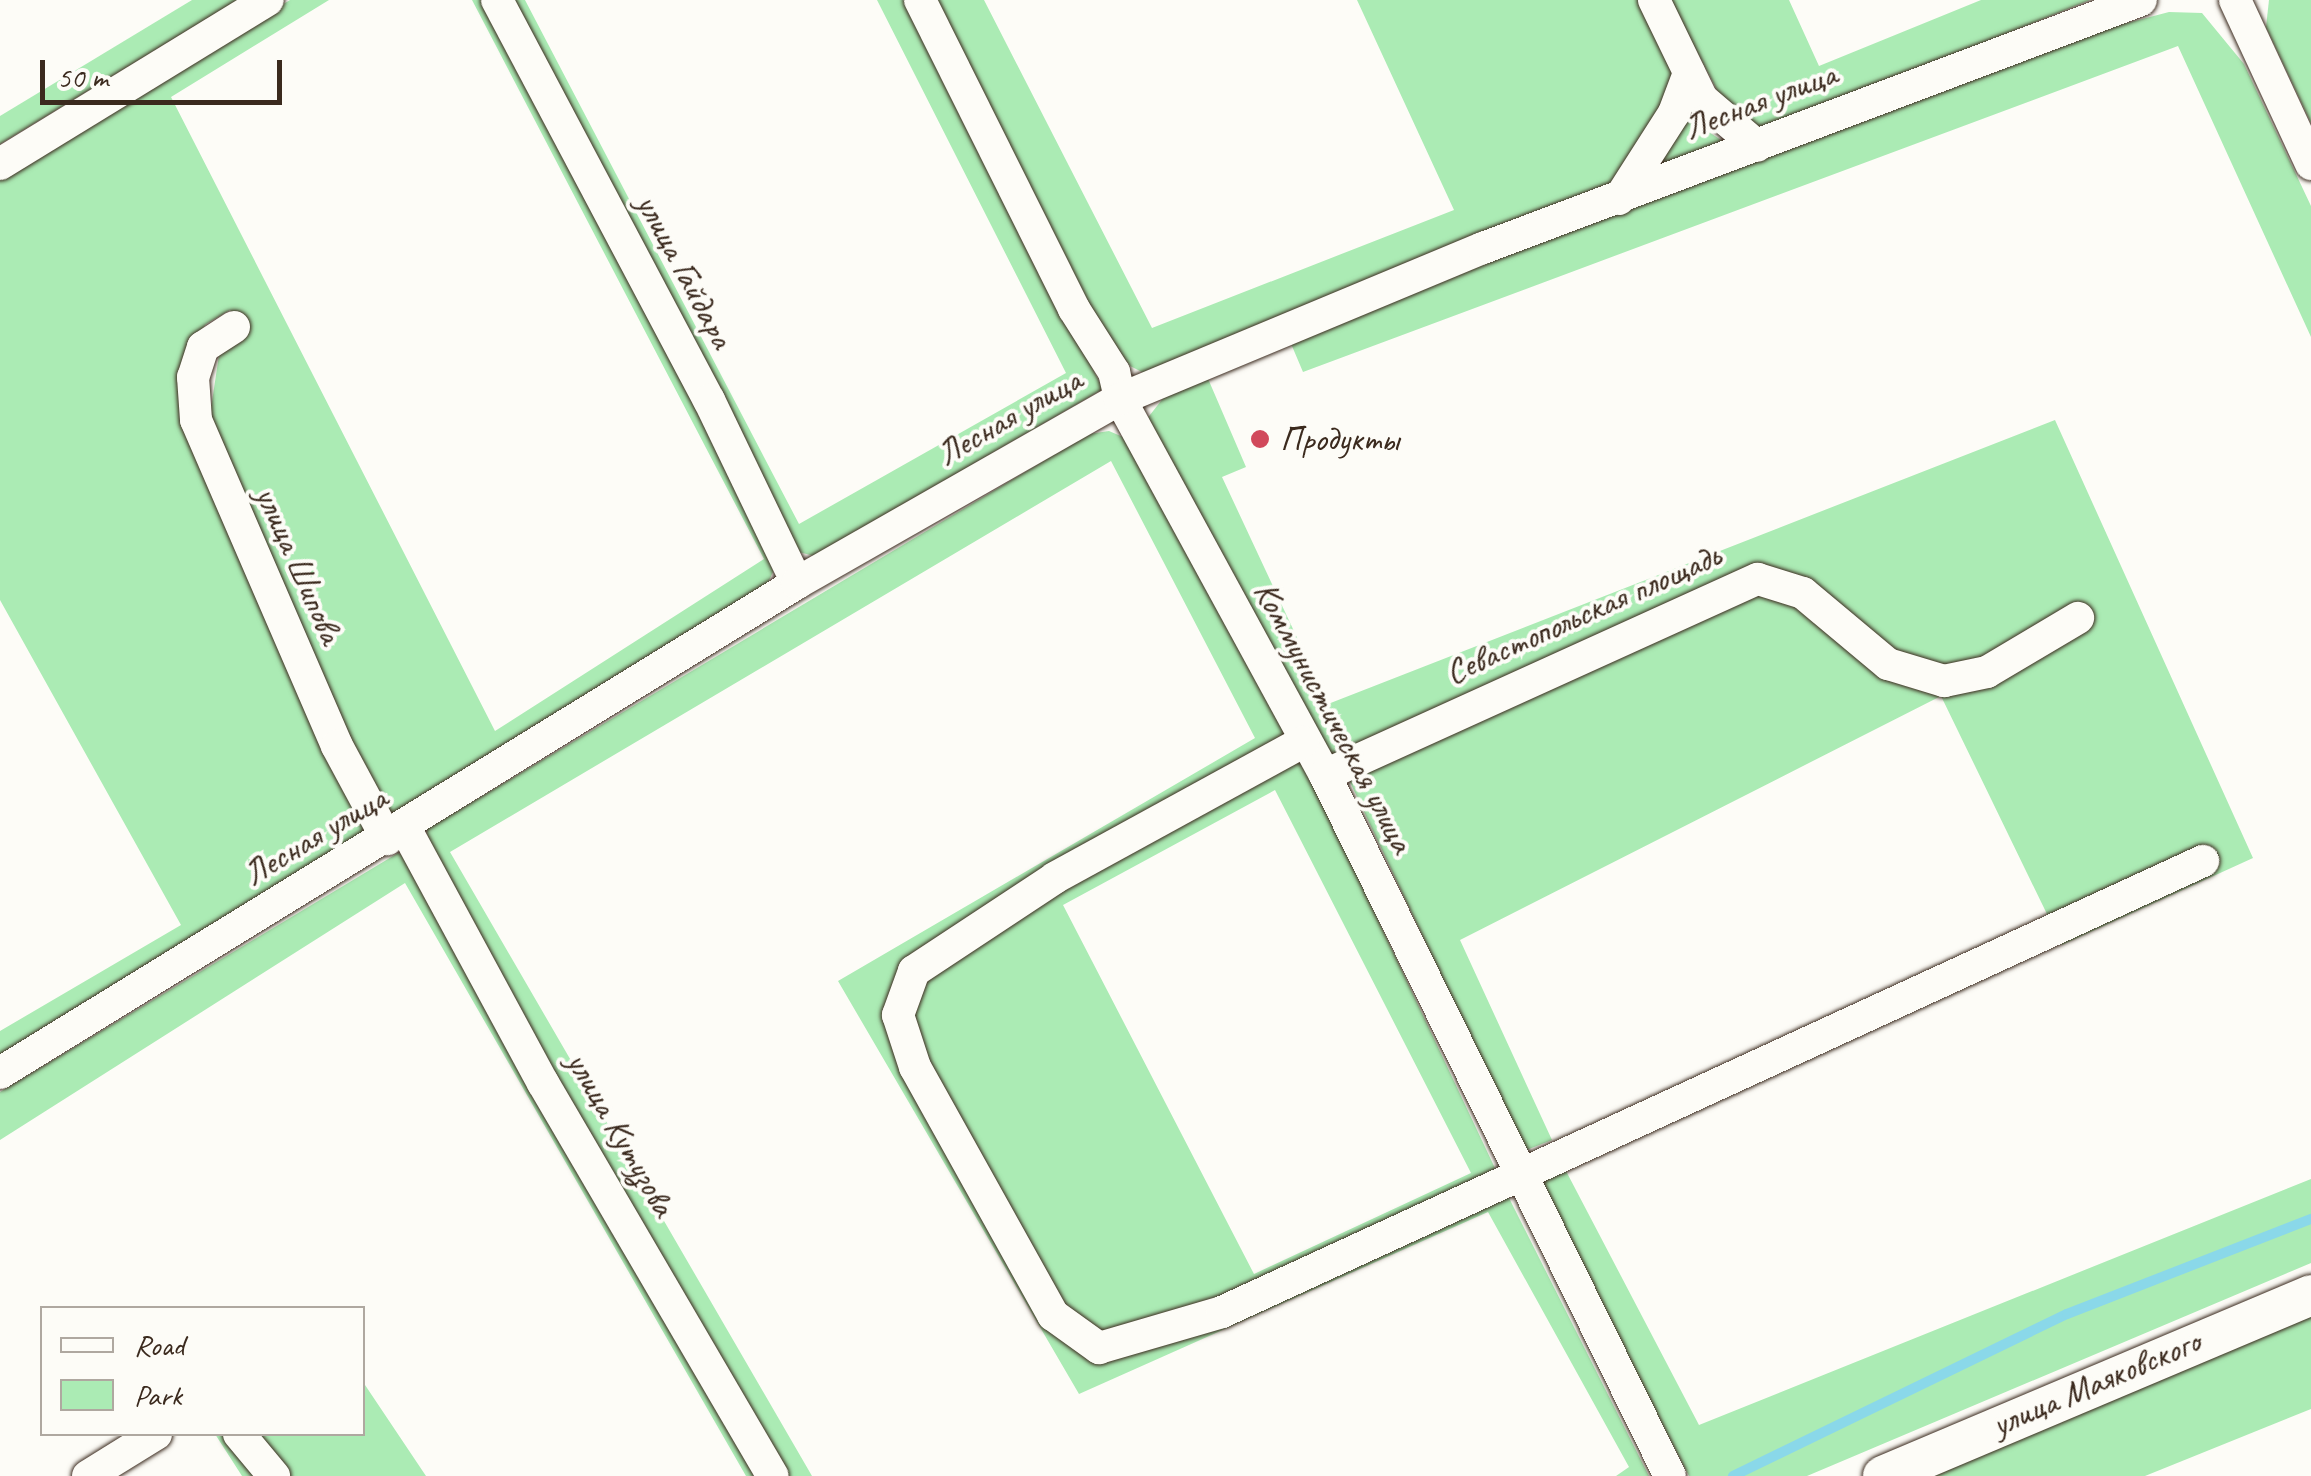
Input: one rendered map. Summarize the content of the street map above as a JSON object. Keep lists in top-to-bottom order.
{
  "streets": {
    "main road": ["улица Маяковского"],
    "street": [
      "Лесная улица",
      "улица Гайдара",
      "улица Шипова",
      "Севастопольская площадь",
      "Коммунистическая улица",
      "улица Кутузова"
    ]
  },
  "crossings": [
    ["Лесная улица", "улица Гайдара"],
    ["Лесная улица", "улица Шипова"],
    ["Лесная улица", "Коммунистическая улица"],
    ["Лесная улица", "улица Кутузова"],
    ["улица Шипова", "улица Кутузова"],
    ["Севастопольская площадь", "Коммунистическая улица"]
  ],
  "places": ["Продукты"],
  "legend": ["Road", "Park"],
  "scale_bar": "50 m"
}
